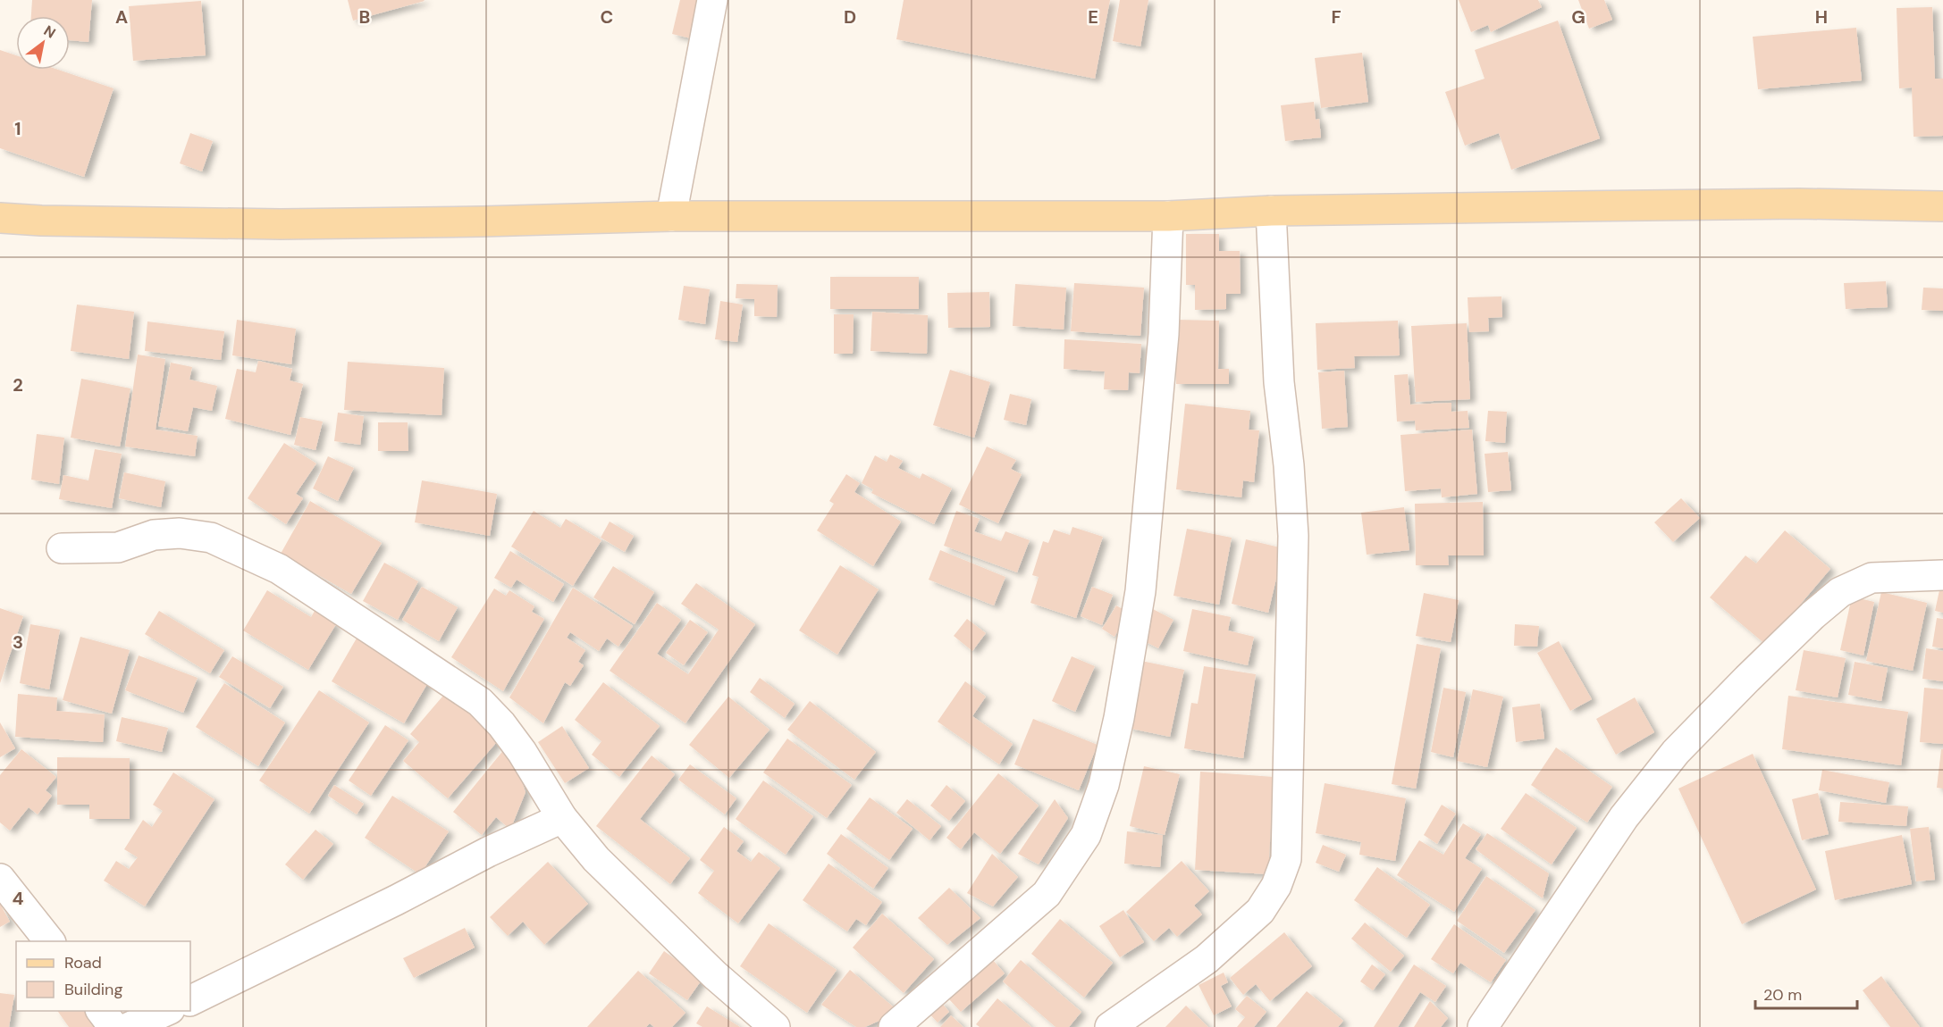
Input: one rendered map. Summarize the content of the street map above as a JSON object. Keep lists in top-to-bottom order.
{
  "legend": ["Road", "Building"],
  "scale_bar": "20 m",
  "north": "top right",
  "grid": {
    "columns": [
      "A",
      "B",
      "C",
      "D",
      "E",
      "F",
      "G",
      "H"
    ],
    "rows": [
      "1",
      "2",
      "3",
      "4"
    ]
  }
}
